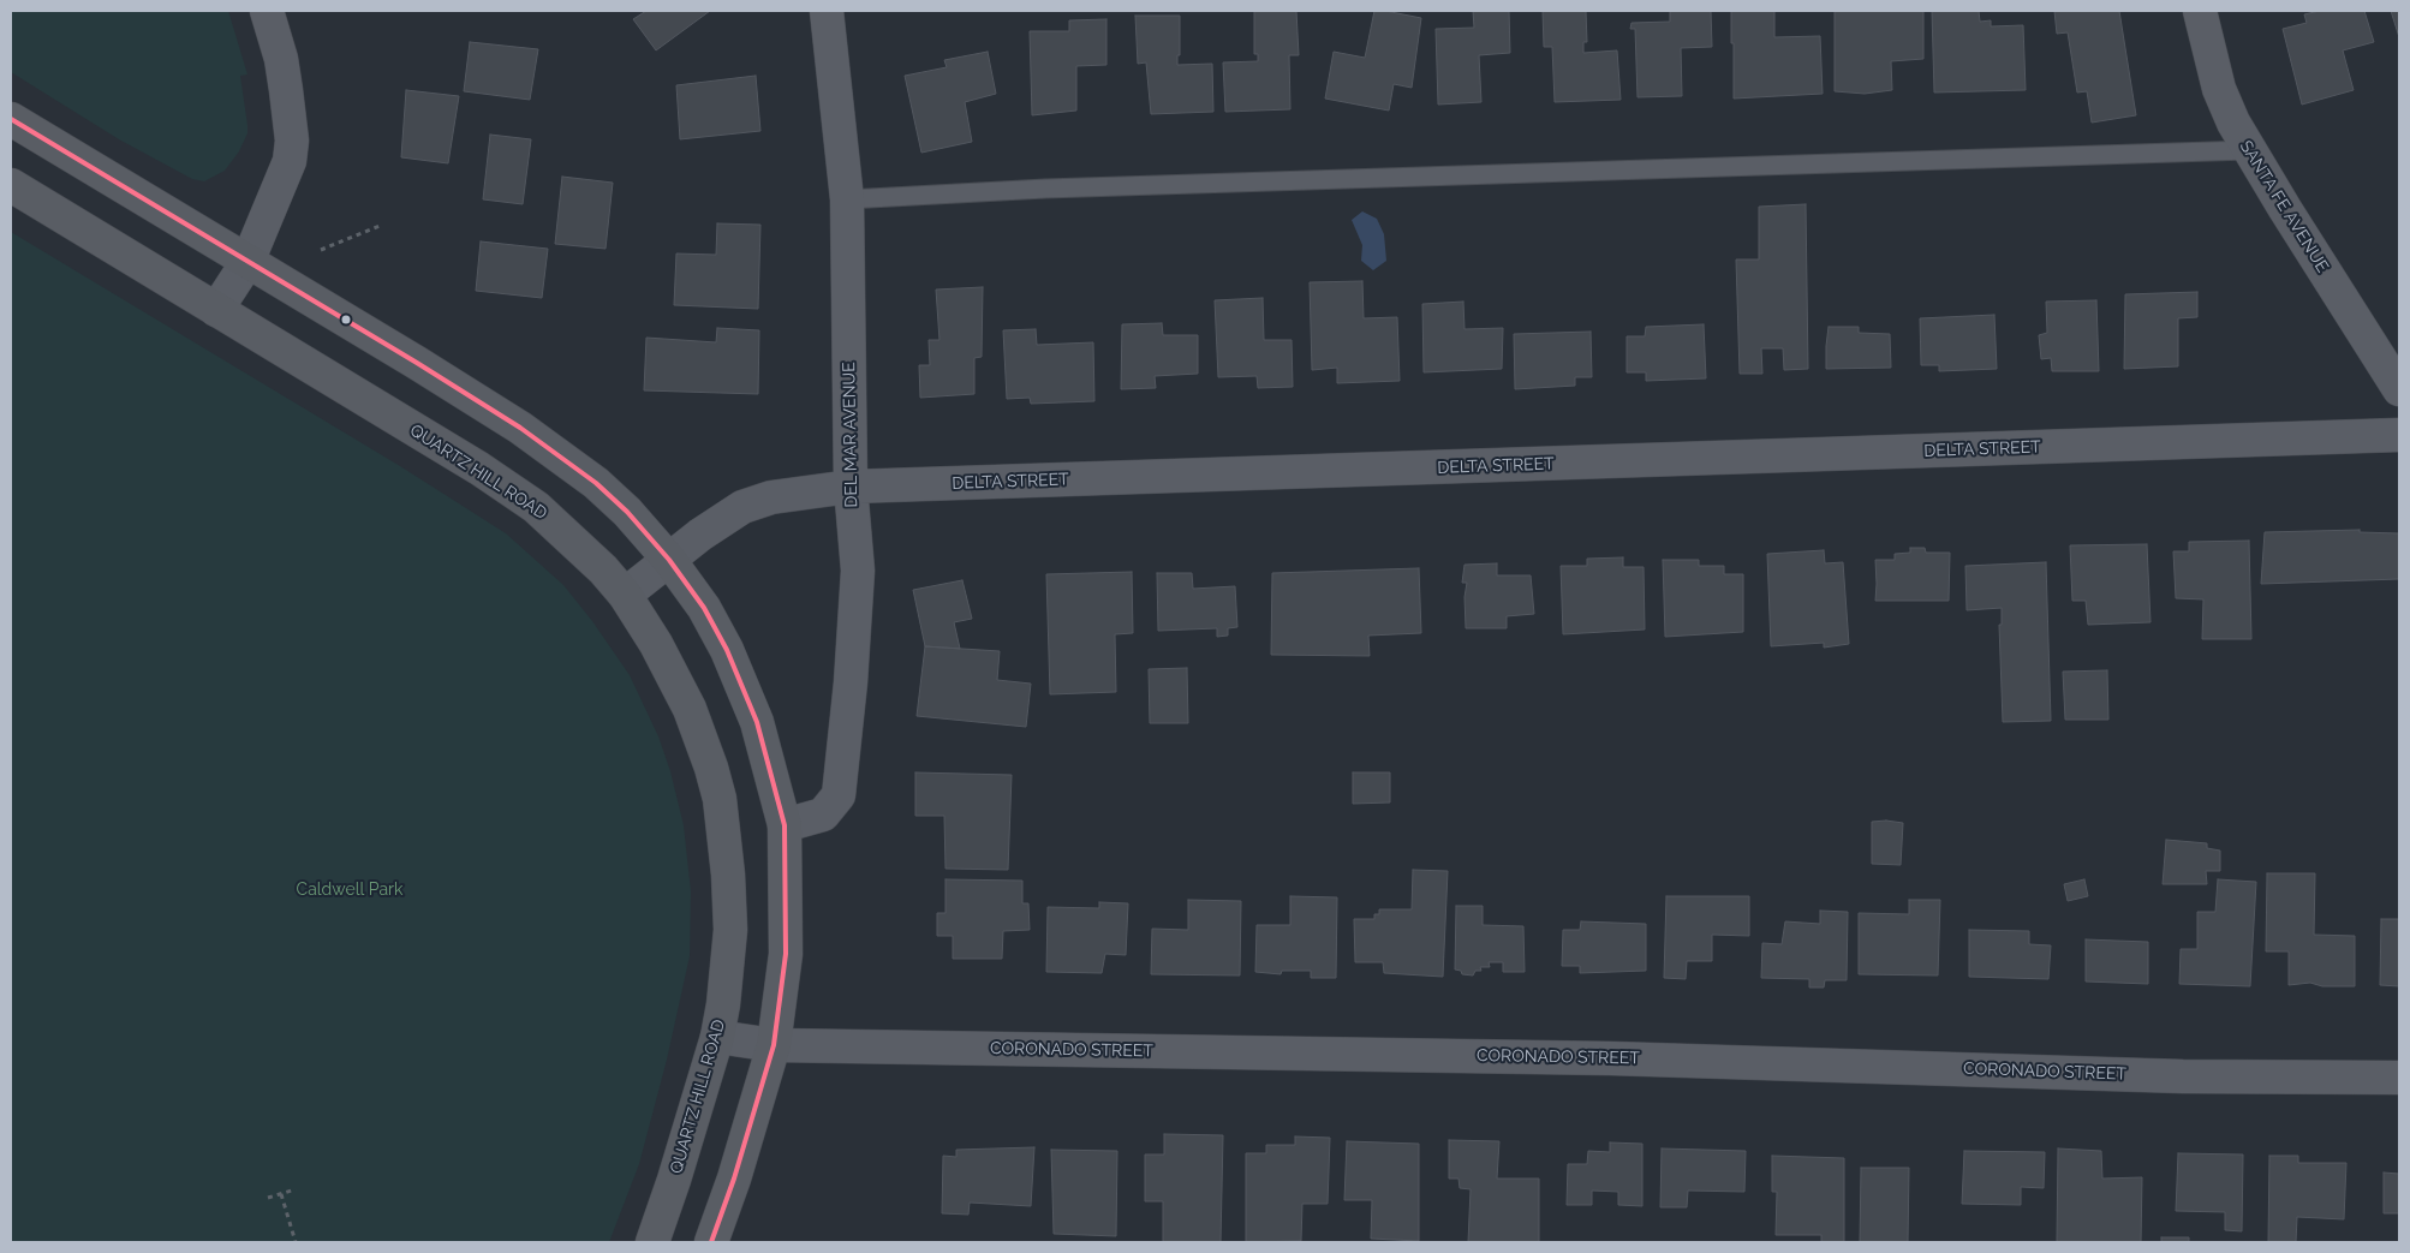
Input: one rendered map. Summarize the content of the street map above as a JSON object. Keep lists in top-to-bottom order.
{
  "streets": {
    "main road": ["QUARTZ HILL ROAD"],
    "street": [
      "SANTA FE AVENUE",
      "DEL MAR AVENUE",
      "DELTA STREET",
      "CORONADO STREET"
    ]
  },
  "crossings": [
    ["DEL MAR AVENUE", "DELTA STREET"],
    ["DELTA STREET", "QUARTZ HILL ROAD"],
    ["QUARTZ HILL ROAD", "CORONADO STREET"]
  ],
  "parks": ["Caldwell Park"]
}
